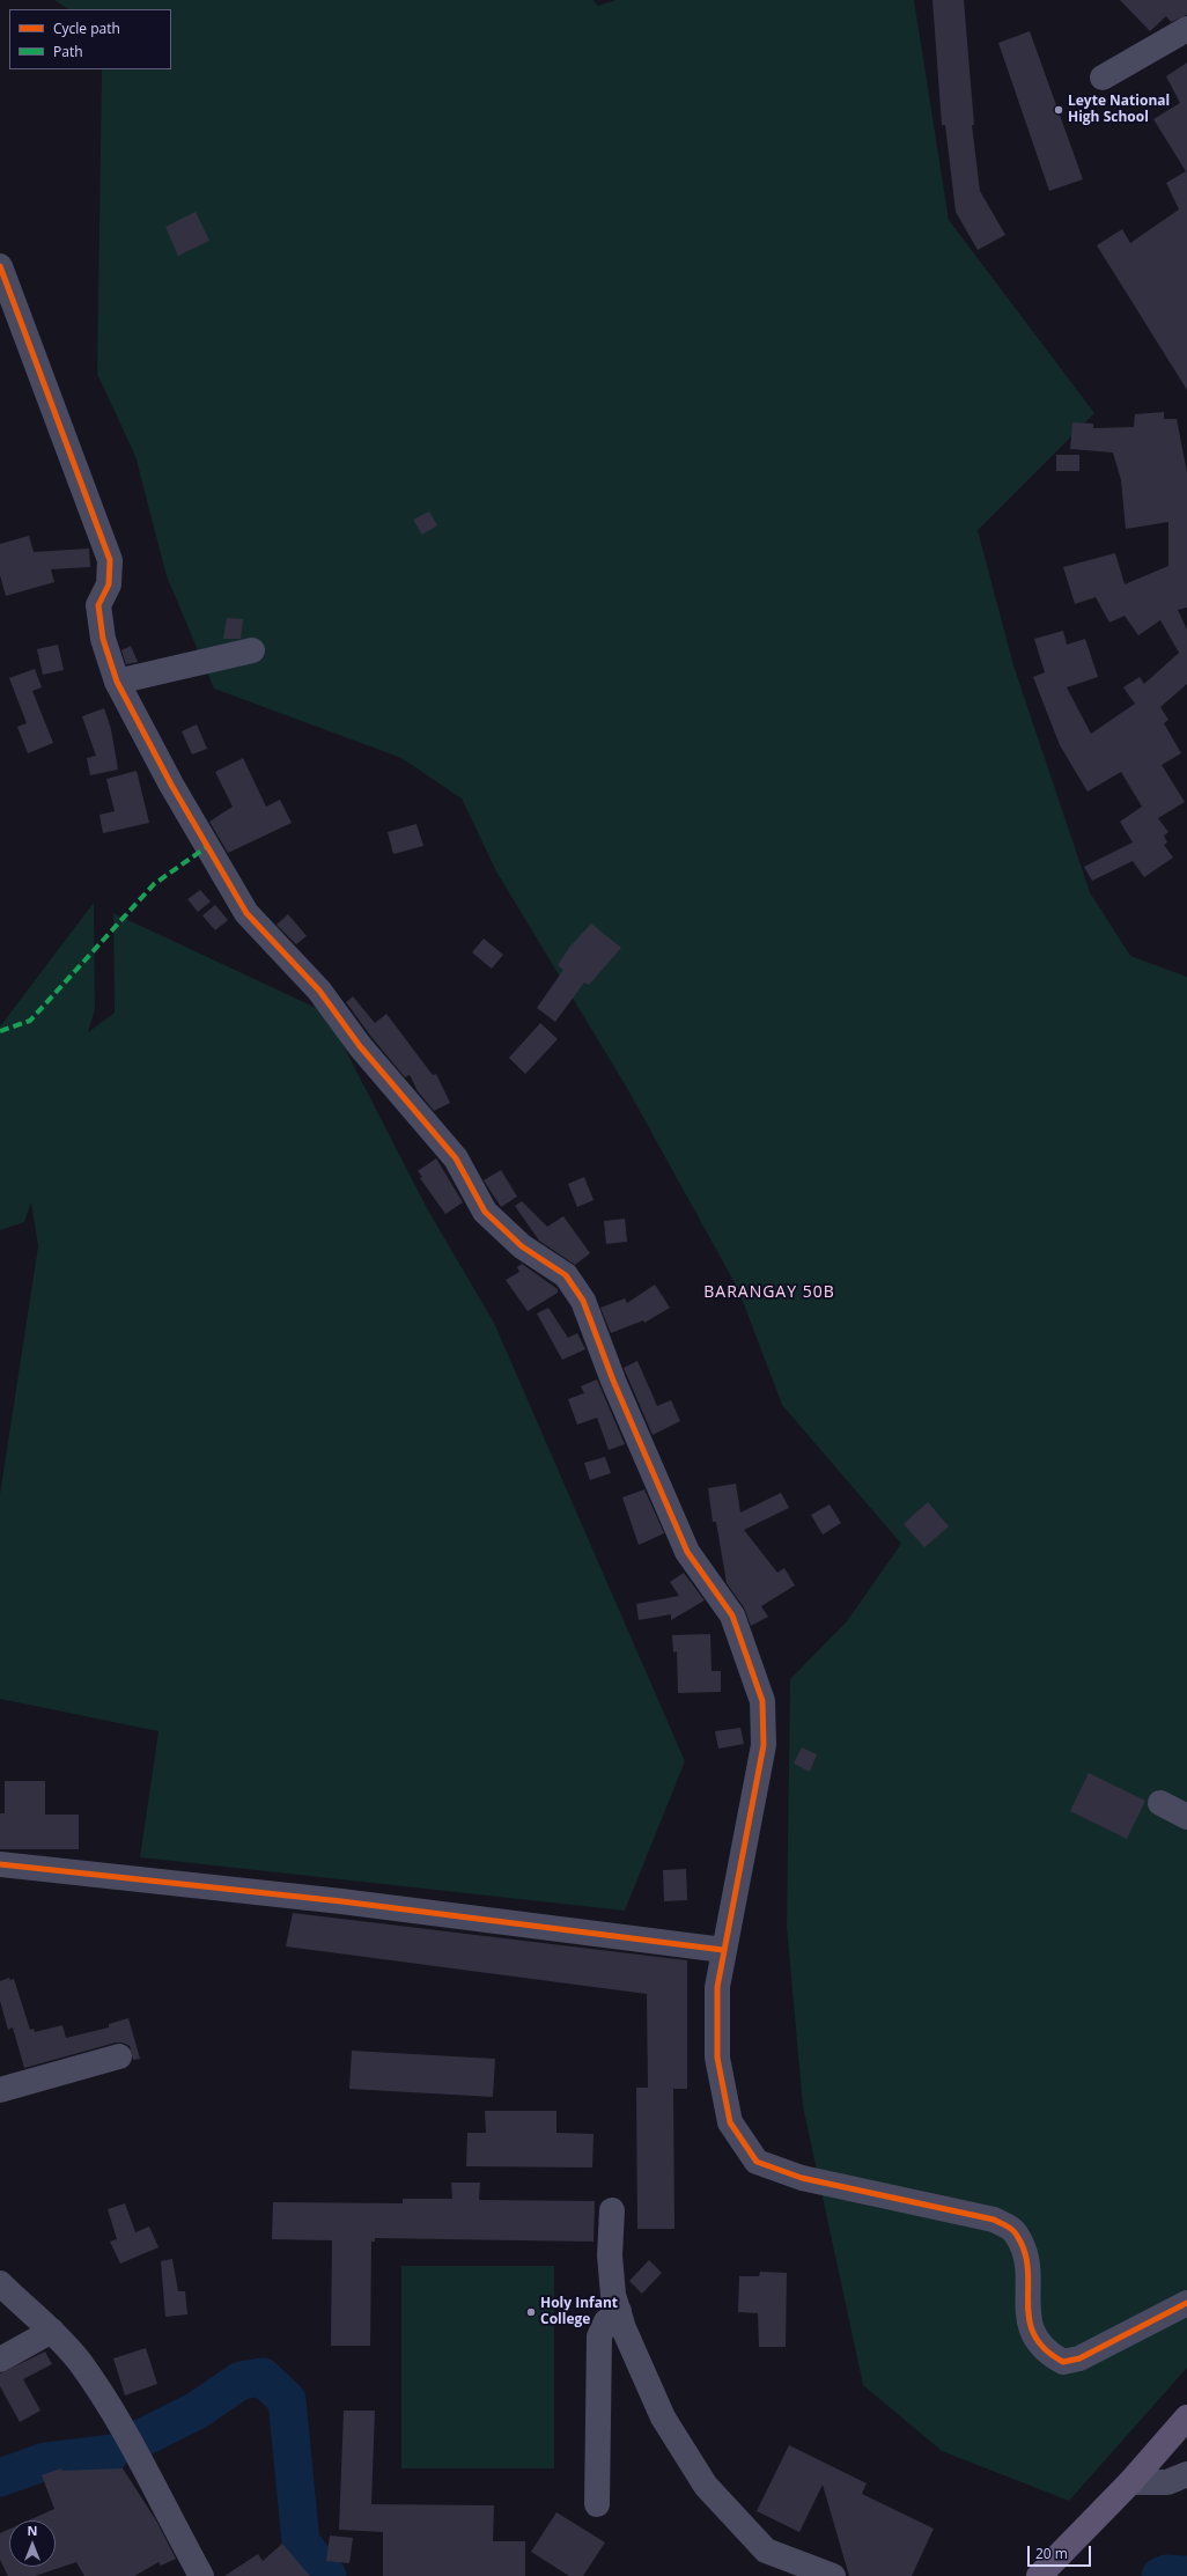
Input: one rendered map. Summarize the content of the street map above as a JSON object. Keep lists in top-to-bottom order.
{
  "districts": ["BARANGAY 50B"],
  "places": ["Leyte National High School", "Holy Infant College"],
  "legend": ["Cycle path", "Path"],
  "scale_bar": "20 m",
  "north": "top"
}
